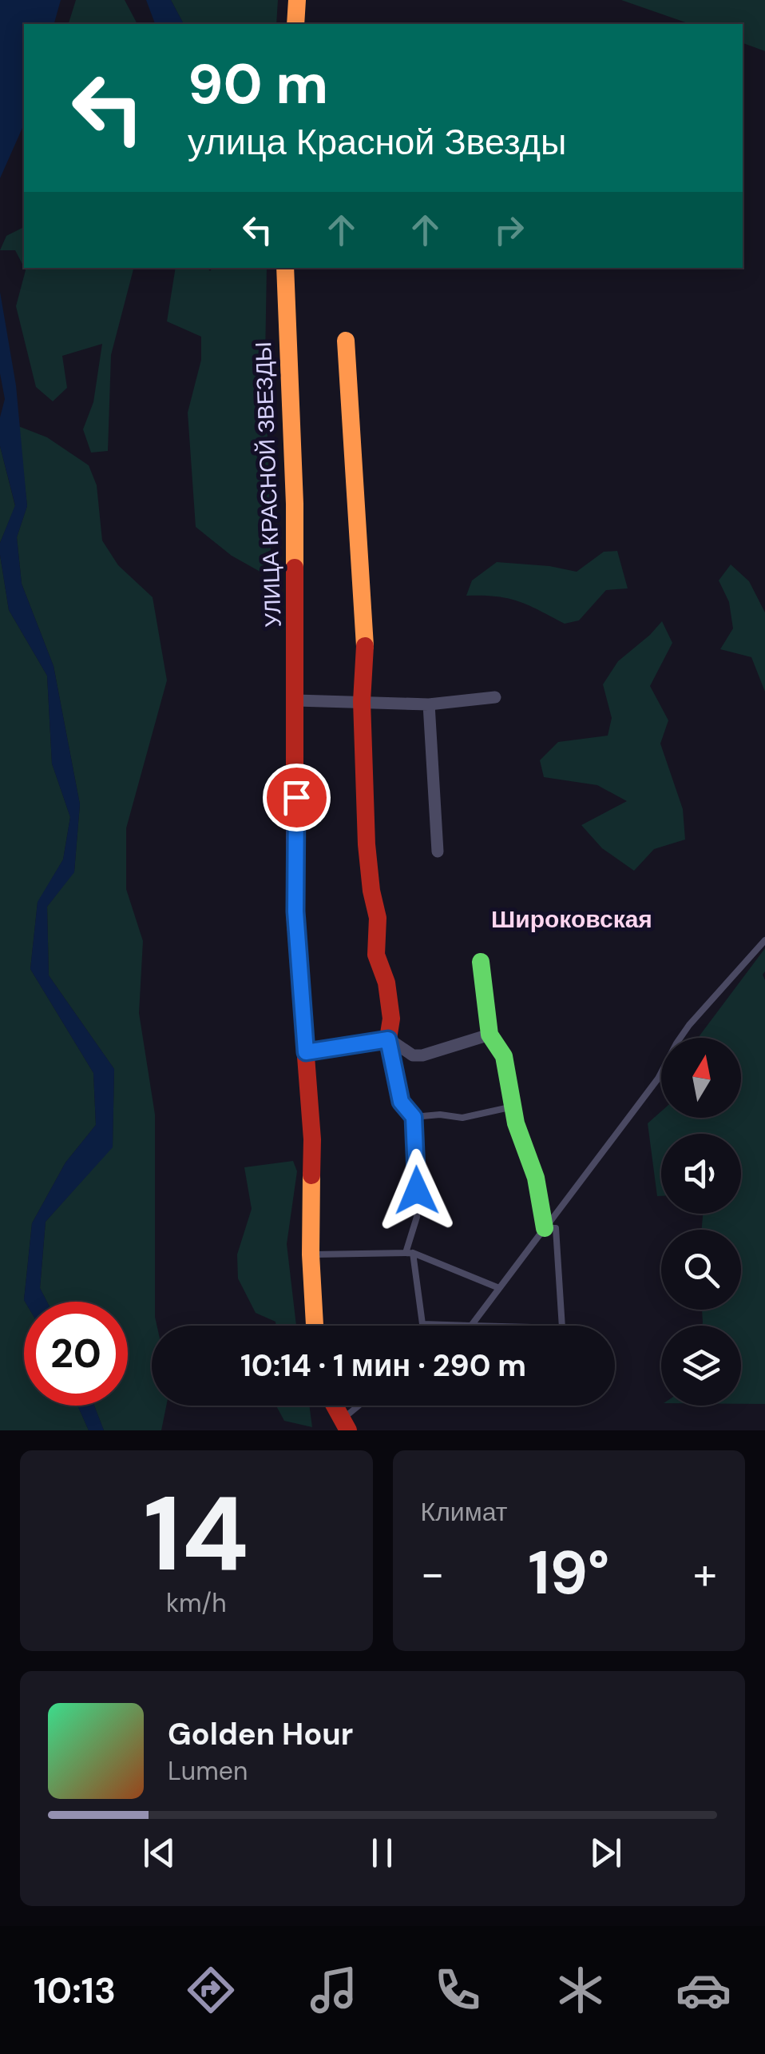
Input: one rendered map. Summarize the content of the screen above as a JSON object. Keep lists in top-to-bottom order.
{
  "streets": {
    "street": ["УЛИЦА КРАСНОЙ ЗВЕЗДЫ"]
  },
  "districts": ["Широковская"],
  "north": "top",
  "page": {
    "turn": ["90 m", "улица Красной Звезды"],
    "limit": "20",
    "trip": "10:14 · 1 мин · 290 m",
    "tile": [
      ["14", "km/h"],
      "Климат"
    ],
    "heat": ["−", "19°", "+"],
    "song": ["Golden Hour", "Lumen"],
    "tabs": "10:13"
  }
}
